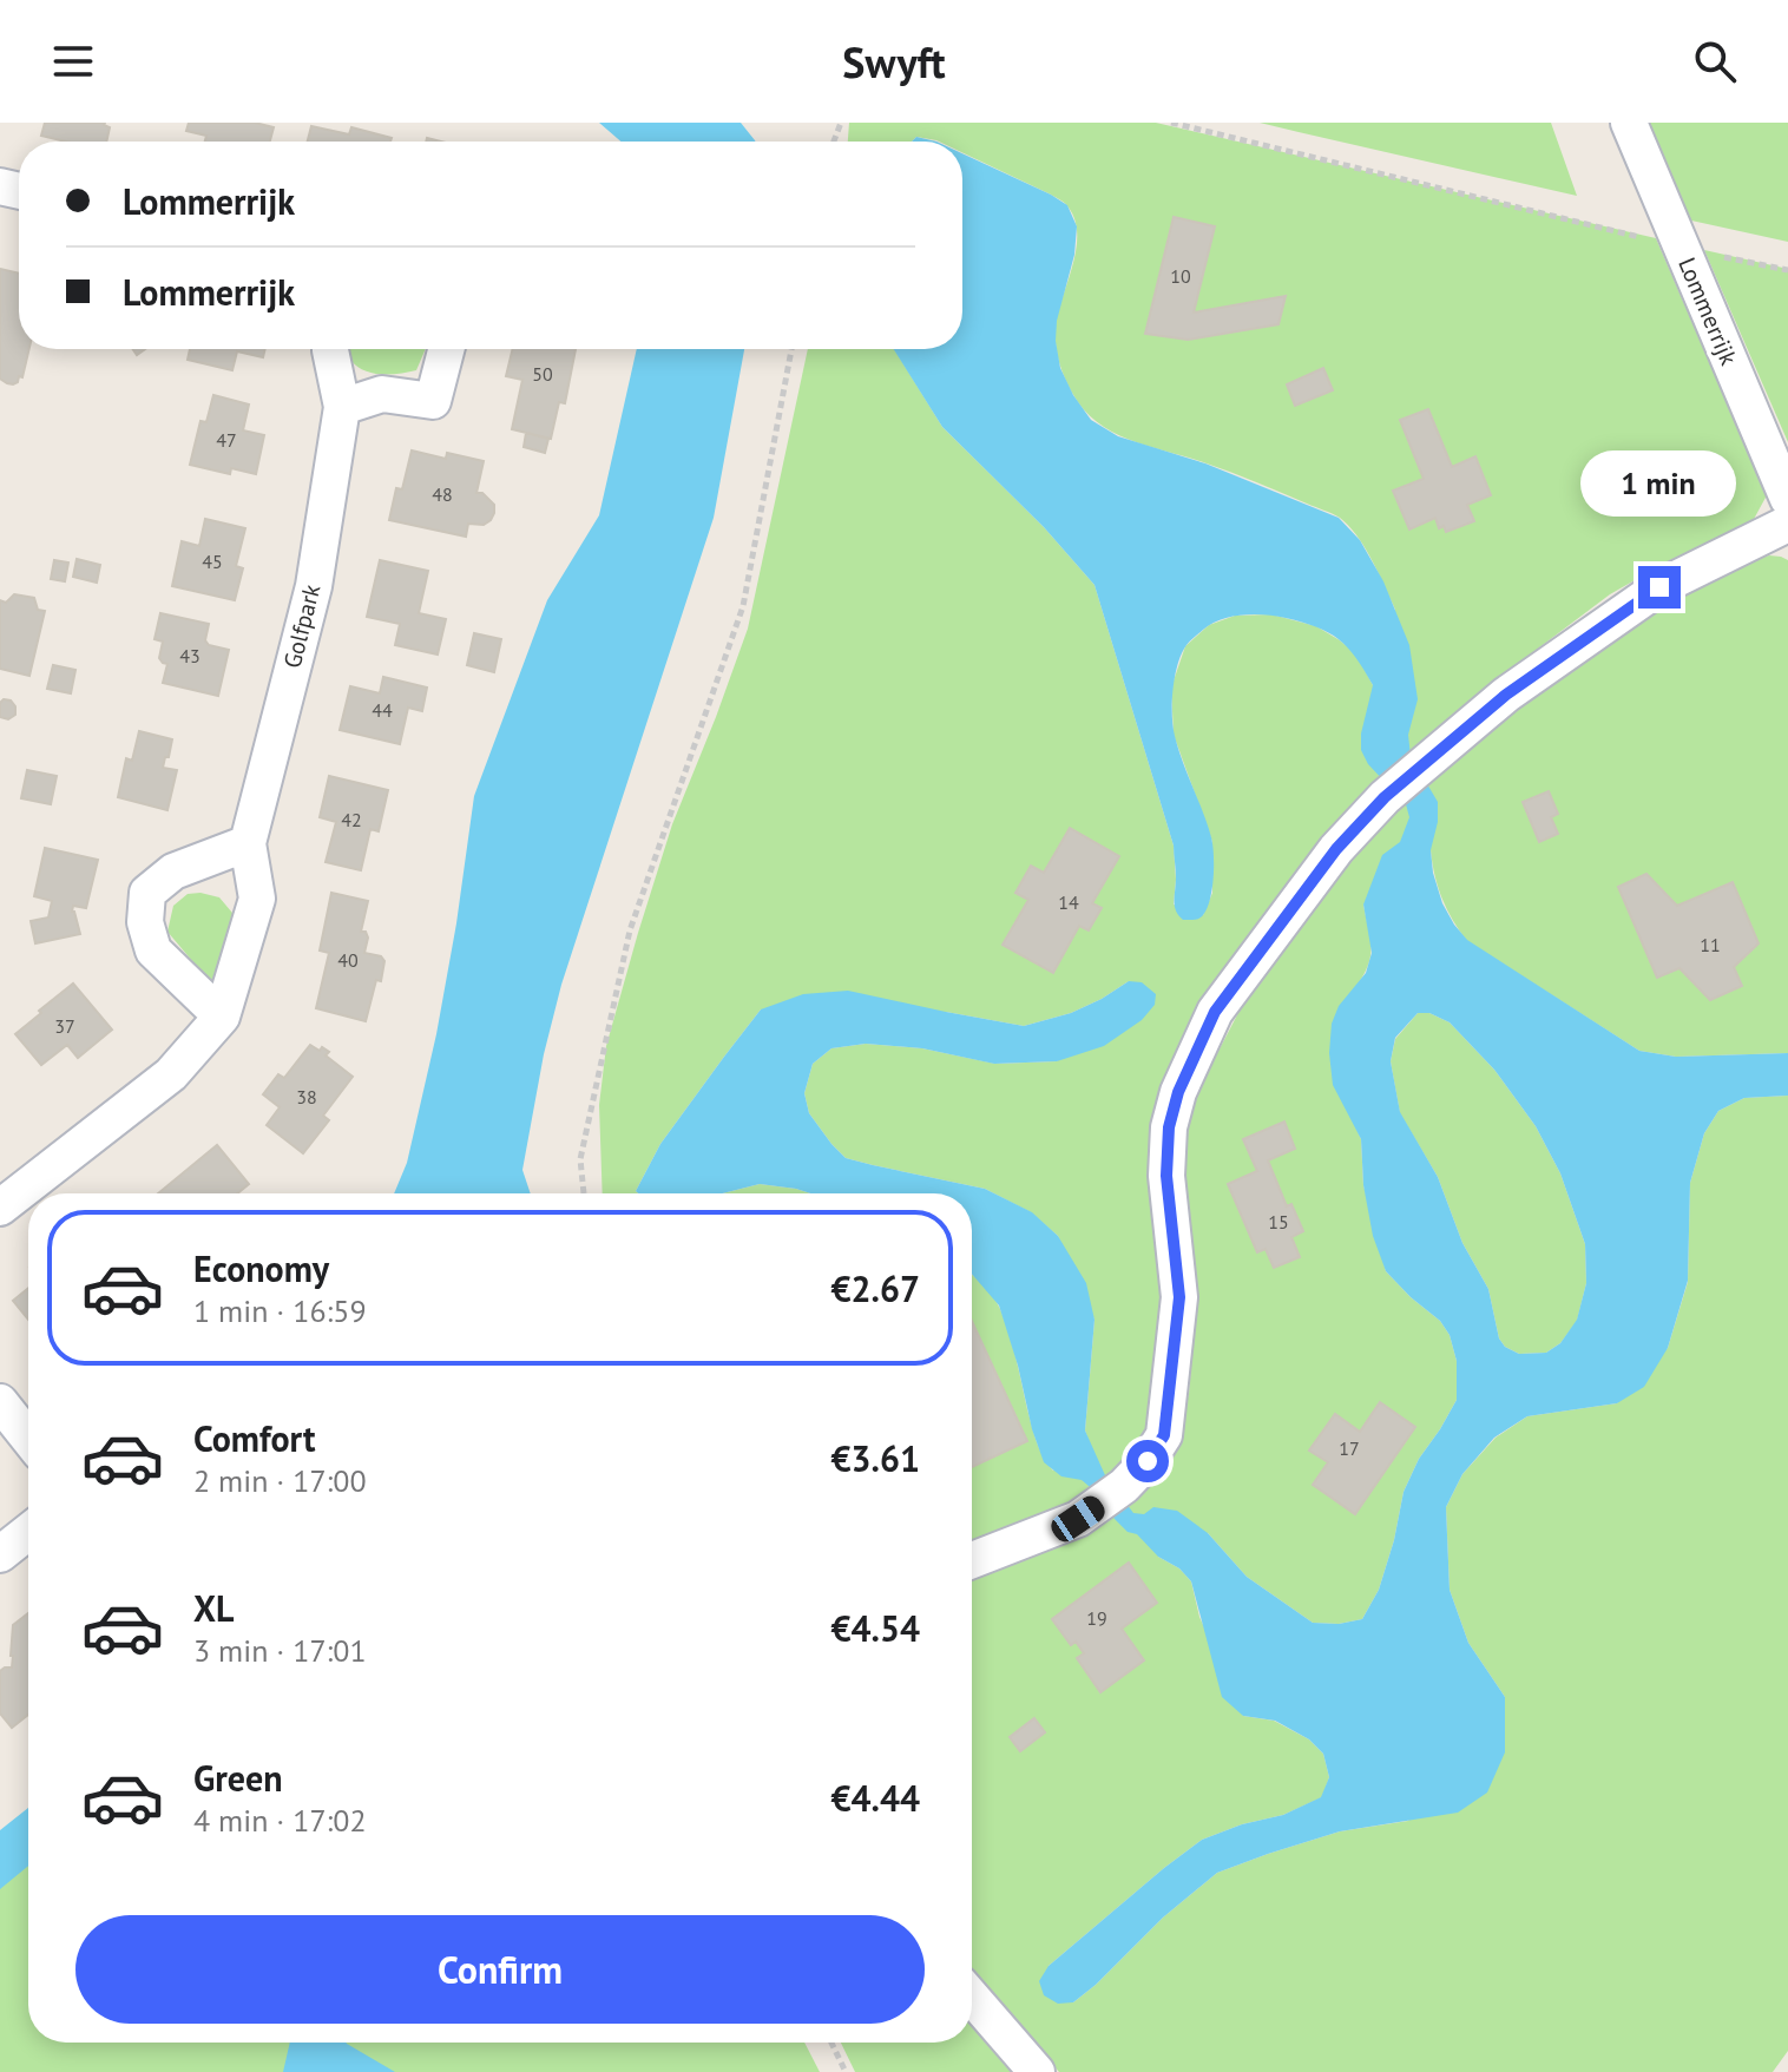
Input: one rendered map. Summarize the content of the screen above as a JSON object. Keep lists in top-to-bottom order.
{
  "streets": {
    "street": ["Lommerrijk", "Golfpark"]
  },
  "house_numbers": [
    "10",
    "50",
    "47",
    "48",
    "45",
    "43",
    "44",
    "42",
    "14",
    "11",
    "40",
    "37",
    "38",
    "15",
    "17",
    "19"
  ],
  "page": {
    "header": "Swyft",
    "banner": ["Lommerrijk", "Lommerrijk"],
    "bubble": "1 min",
    "list": [
      {
        "name": "Economy",
        "note": "1 min · 16:59",
        "value": "€2.67"
      },
      {
        "name": "Comfort",
        "note": "2 min · 17:00",
        "value": "€3.61"
      },
      {
        "name": "XL",
        "note": "3 min · 17:01",
        "value": "€4.54"
      },
      {
        "name": "Green",
        "note": "4 min · 17:02",
        "value": "€4.44"
      }
    ],
    "buttons": "Confirm"
  }
}
